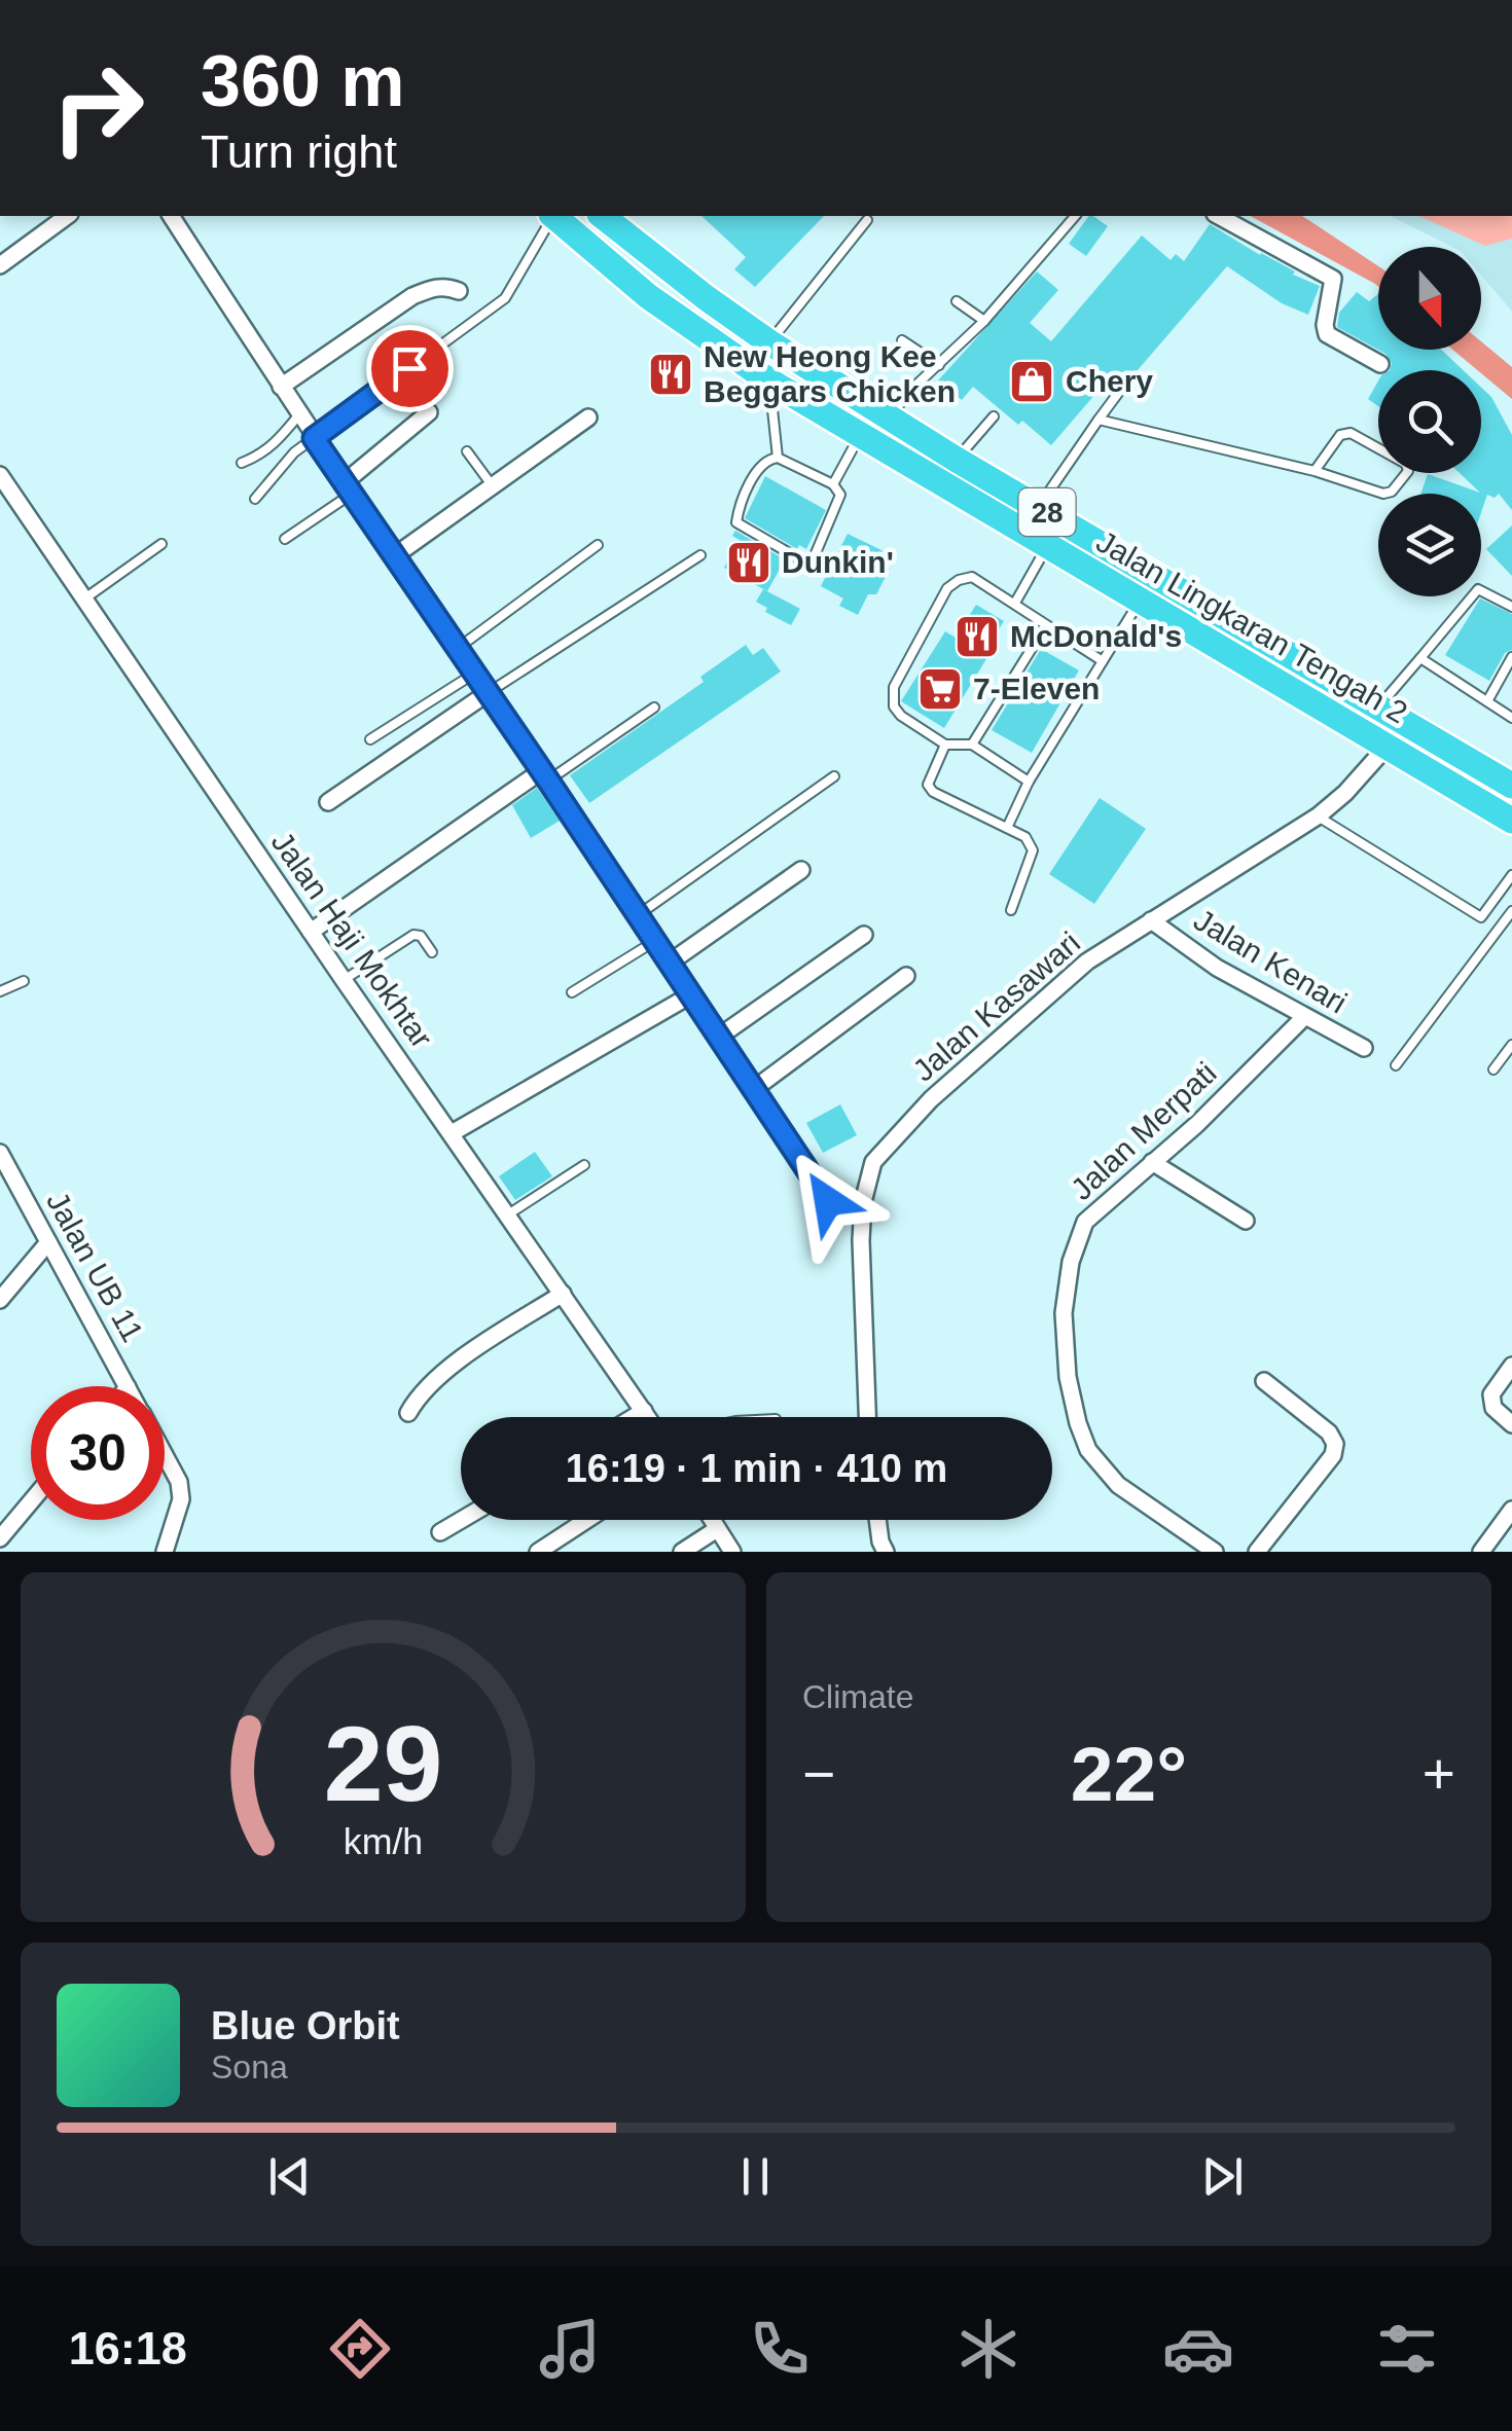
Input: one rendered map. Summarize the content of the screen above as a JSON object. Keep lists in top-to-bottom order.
{
  "streets": {
    "highway": ["28", "Jalan Lingkaran Tengah 2"],
    "street": [
      "Jalan Haji Mokhtar",
      "Jalan Kenari",
      "Jalan Kasawari",
      "Jalan Merpati",
      "Jalan UB 11"
    ]
  },
  "crossings": [
    ["Jalan Lingkaran Tengah 2", "Jalan Kasawari"],
    ["Jalan Kenari", "Jalan Kasawari"],
    ["Jalan Kenari", "Jalan Merpati"]
  ],
  "places": {
    "restaurant": ["New Heong Kee Beggars Chicken", "Dunkin'", "McDonald's"],
    "shop": ["Chery"],
    "supermarket": ["7-Eleven"]
  },
  "north": "bottom",
  "page": {
    "turn": ["360 m", "Turn right"],
    "limit": "30",
    "trip": "16:19 · 1 min · 410 m",
    "tile": "Climate",
    "heat": ["−", "22°", "+"],
    "song": ["Blue Orbit", "Sona"],
    "tabs": "16:18",
    "gauge": ["29", "km/h"]
  }
}
